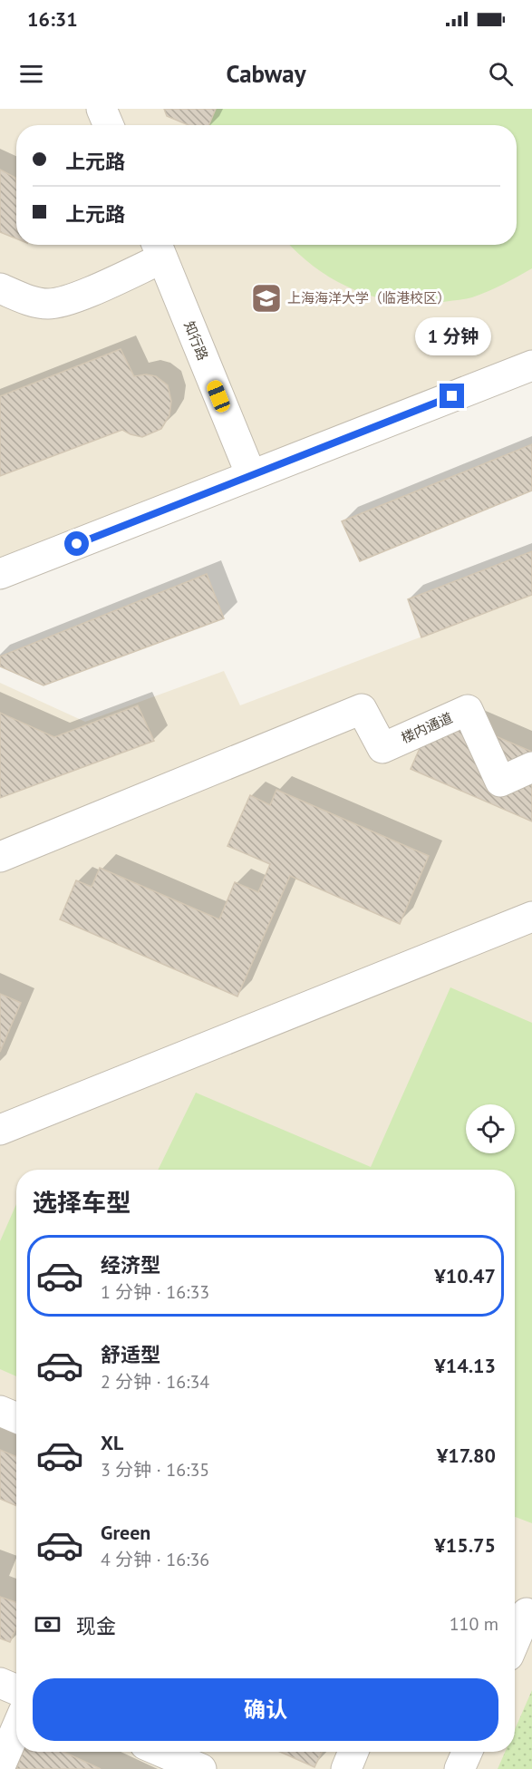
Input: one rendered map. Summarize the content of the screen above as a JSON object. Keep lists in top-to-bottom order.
{
  "streets": {
    "street": ["知行路", "楼内通道"]
  },
  "places": {
    "school or university": ["上海海洋大学（临港校区）"]
  },
  "page": {
    "status": "16:31",
    "header": "Cabway",
    "banner": ["上元路", "上元路"],
    "bubble": "1 分钟",
    "heading": "选择车型",
    "list": [
      {
        "name": "经济型",
        "note": "1 分钟 · 16:33",
        "value": "¥10.47"
      },
      {
        "name": "舒适型",
        "note": "2 分钟 · 16:34",
        "value": "¥14.13"
      },
      {
        "name": "XL",
        "note": "3 分钟 · 16:35",
        "value": "¥17.80"
      },
      {
        "name": "Green",
        "note": "4 分钟 · 16:36",
        "value": "¥15.75"
      }
    ],
    "pay": ["现金", "110 m"],
    "buttons": "确认"
  }
}
